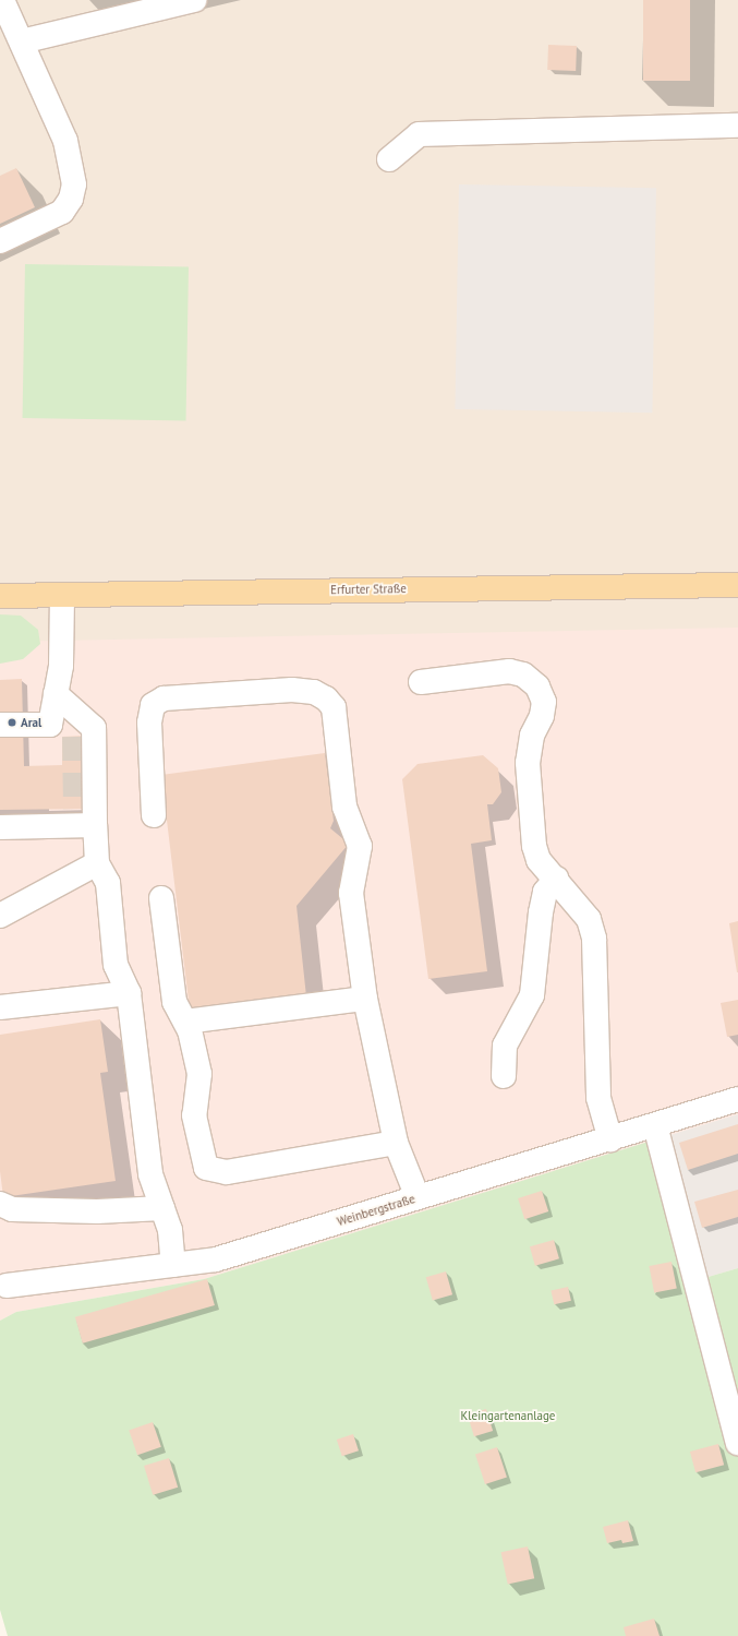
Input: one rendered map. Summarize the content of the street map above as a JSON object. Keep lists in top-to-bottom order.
{
  "streets": {
    "main road": ["Erfurter Straße"],
    "street": ["Weinbergstraße"]
  },
  "parks": ["Kleingartenanlage"],
  "places": ["Aral"]
}
